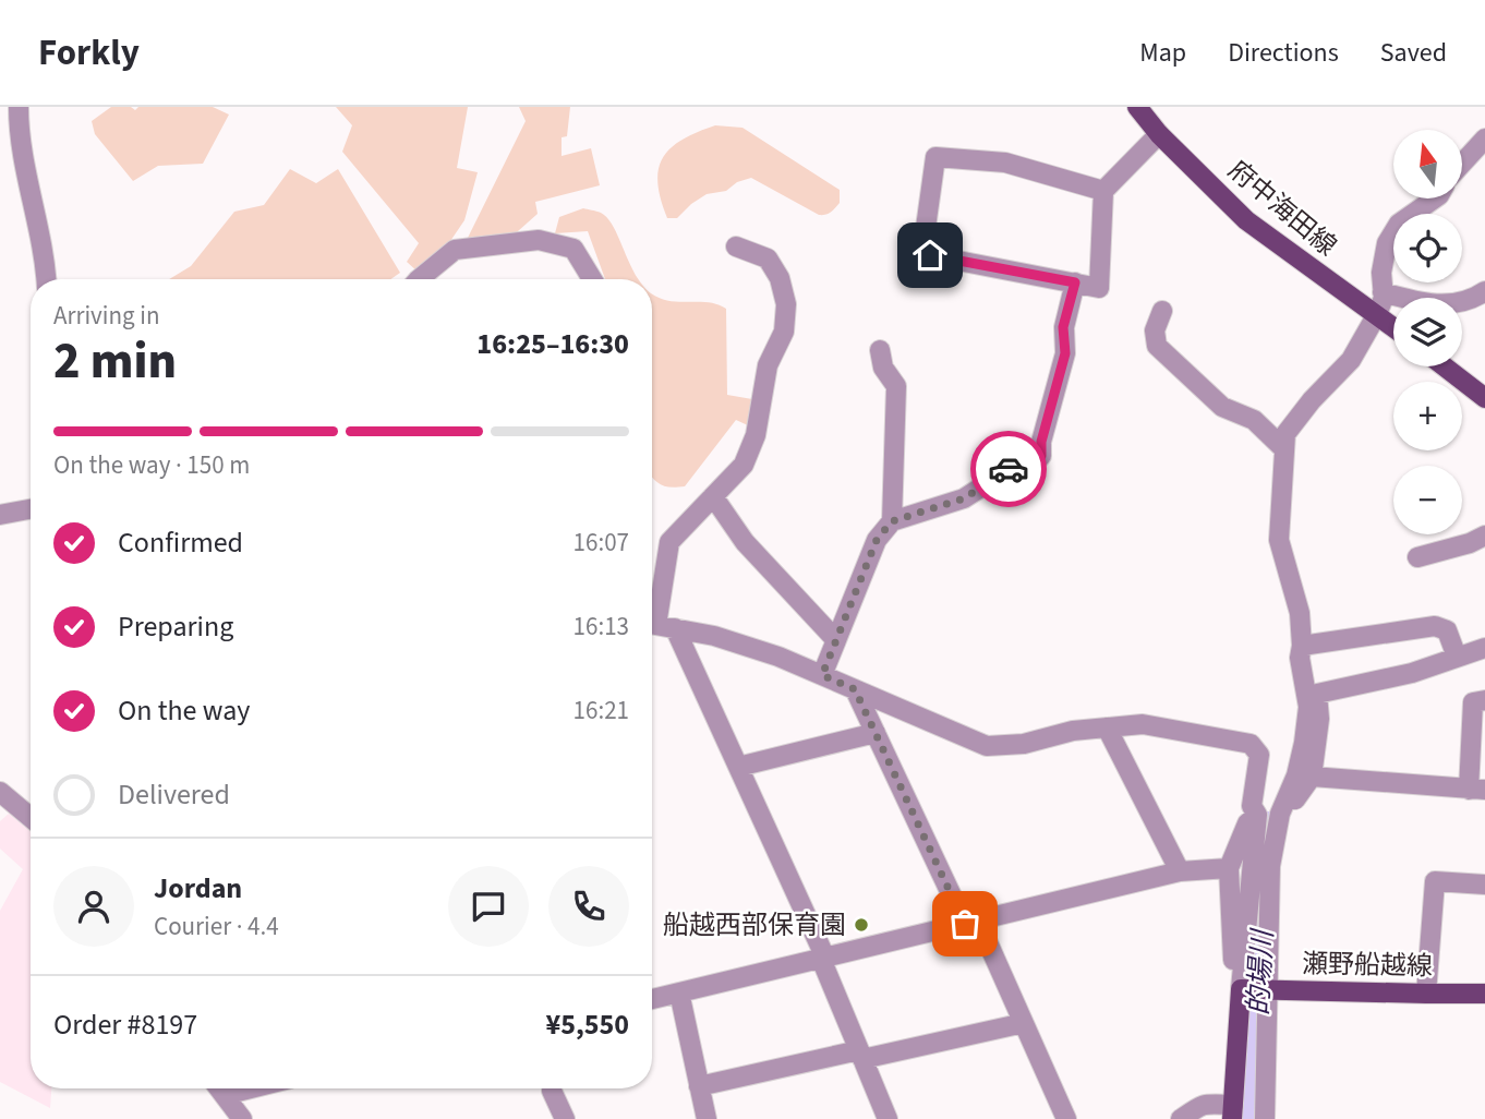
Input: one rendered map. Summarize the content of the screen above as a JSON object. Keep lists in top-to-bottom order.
{
  "streets": {
    "main road": ["府中海田線", "瀬野船越線"]
  },
  "water": ["的場川"],
  "places": ["船越西部保育園"],
  "north": "top",
  "page": {
    "header": "Forkly",
    "nav": ["Map", "Directions", "Saved"],
    "map_buttons": ["+", "−"],
    "heading": ["2 min", "Arriving in", "16:25–16:30"],
    "panel": [
      "Jordan",
      "Courier · 4.4",
      "Order #8197",
      "¥5,550"
    ],
    "bar": "On the way · 150 m",
    "list": [
      ["Confirmed", "16:07"],
      ["Preparing", "16:13"],
      ["On the way", "16:21"],
      "Delivered"
    ]
  }
}
